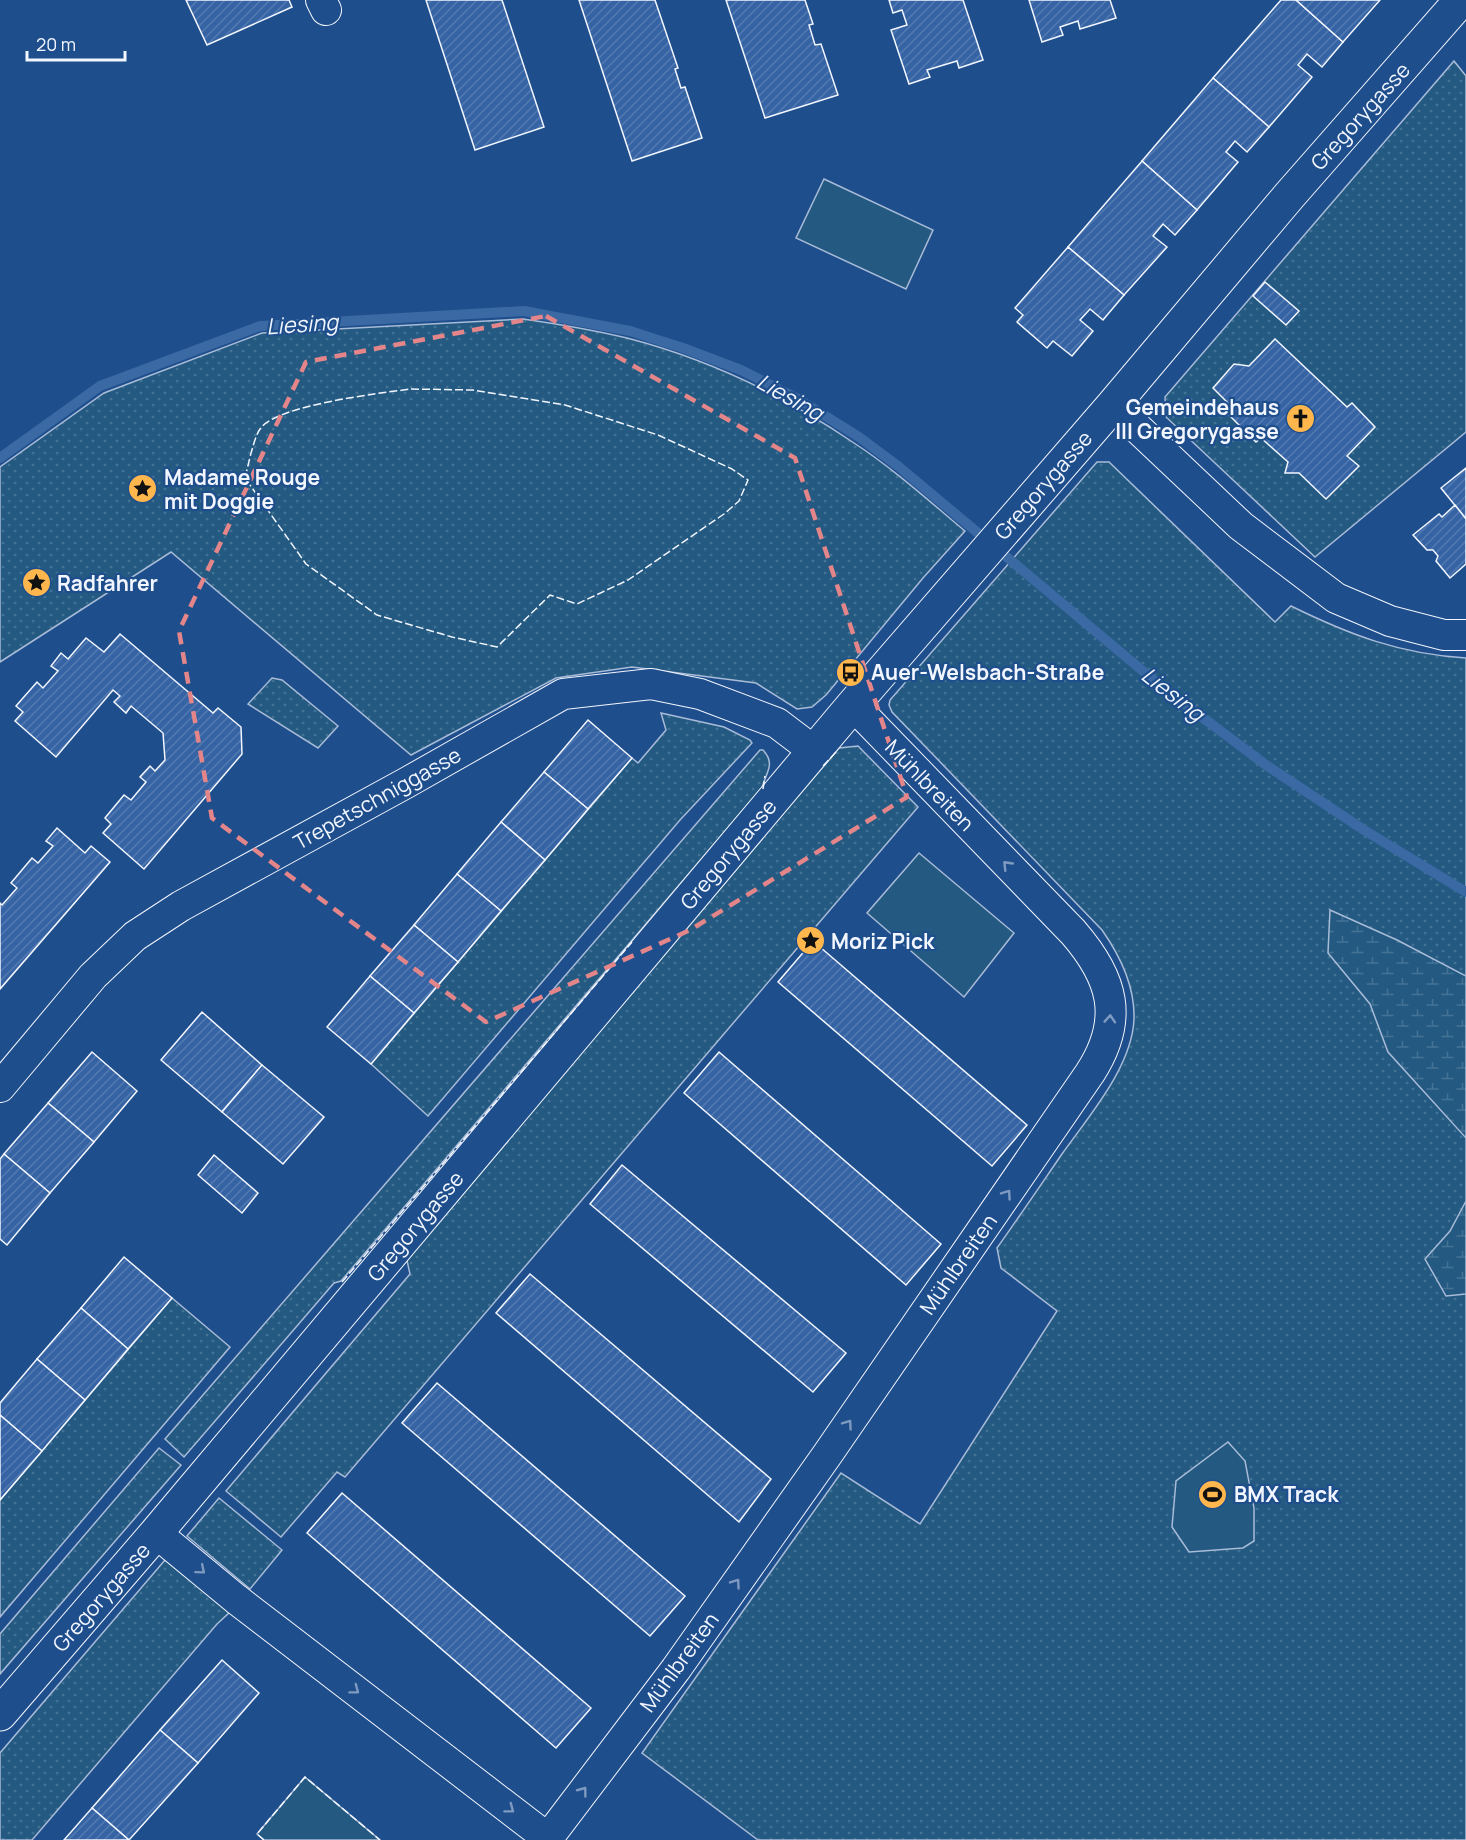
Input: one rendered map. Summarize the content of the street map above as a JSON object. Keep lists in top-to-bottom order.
{
  "streets": {
    "street": ["Gregorygasse", "Mühlbreiten", "Trepetschniggasse"]
  },
  "crossings": [
    ["Gregorygasse", "Mühlbreiten"],
    ["Gregorygasse", "Trepetschniggasse"]
  ],
  "water": ["Liesing"],
  "places": {
    "church": ["Gemeindehaus III Gregorygasse"],
    "place": ["Madame Rouge mit Doggie", "Radfahrer", "Moriz Pick"],
    "bus stop": ["Auer-Welsbach-Straße"],
    "sports": ["BMX Track"]
  },
  "scale_bar": "20 m"
}
